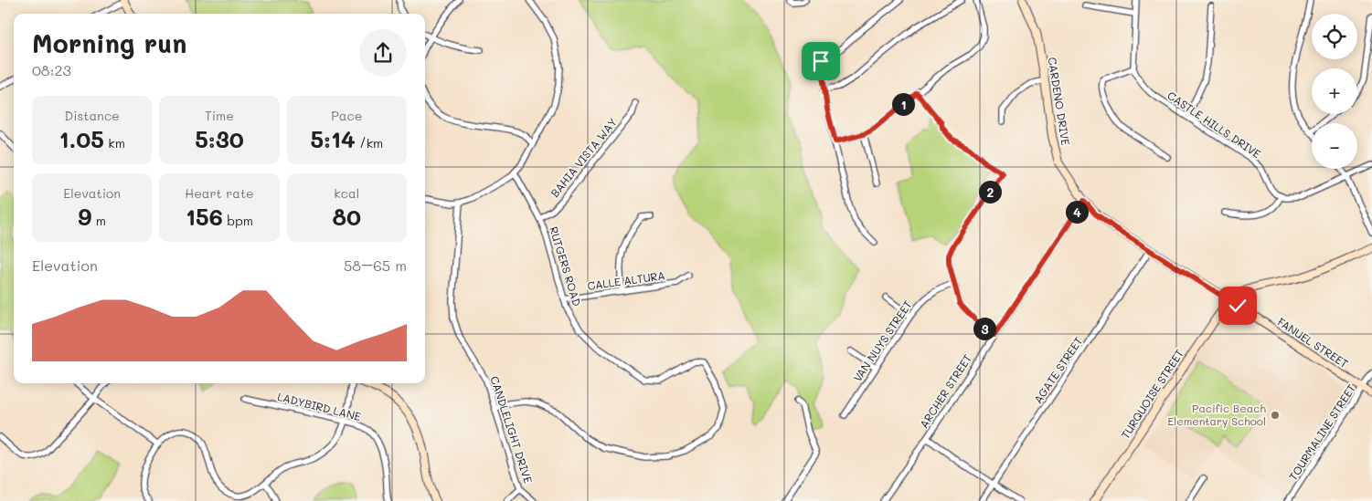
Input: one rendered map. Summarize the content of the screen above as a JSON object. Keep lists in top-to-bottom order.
{
  "streets": {
    "street": [
      "CARDENO DRIVE",
      "CASTLE HILLS DRIVE",
      "BAHIA VISTA WAY",
      "RUTGERS ROAD",
      "CALLE ALTURA",
      "VAN NUYS STREET",
      "FANUEL STREET",
      "AGATE STREET",
      "ARCHER STREET",
      "TURQUOISE STREET",
      "LADYBIRD LANE",
      "CANDLELIGHT DRIVE",
      "TOURMALINE STREET"
    ]
  },
  "crossings": [
    ["CARDENO DRIVE", "FANUEL STREET"],
    ["CARDENO DRIVE", "ARCHER STREET"],
    ["BAHIA VISTA WAY", "RUTGERS ROAD"],
    ["RUTGERS ROAD", "CALLE ALTURA"],
    ["RUTGERS ROAD", "CANDLELIGHT DRIVE"],
    ["FANUEL STREET", "AGATE STREET"],
    ["FANUEL STREET", "ARCHER STREET"],
    ["FANUEL STREET", "TURQUOISE STREET"],
    ["FANUEL STREET", "TOURMALINE STREET"]
  ],
  "places": ["Pacific Beach Elementary School"],
  "page": {
    "map_buttons": ["+", "−"],
    "heading": ["Morning run", "08:23"],
    "stats": [
      ["Distance", "1.05 km"],
      ["Time", "5:30"],
      ["Pace", "5:14 /km"],
      ["Elevation", "9 m"],
      ["Heart rate", "156 bpm"],
      ["kcal", "80"]
    ],
    "pins": [
      "1",
      "2",
      "4",
      "3"
    ],
    "chart": ["Elevation", "58–65 m"]
  }
}
